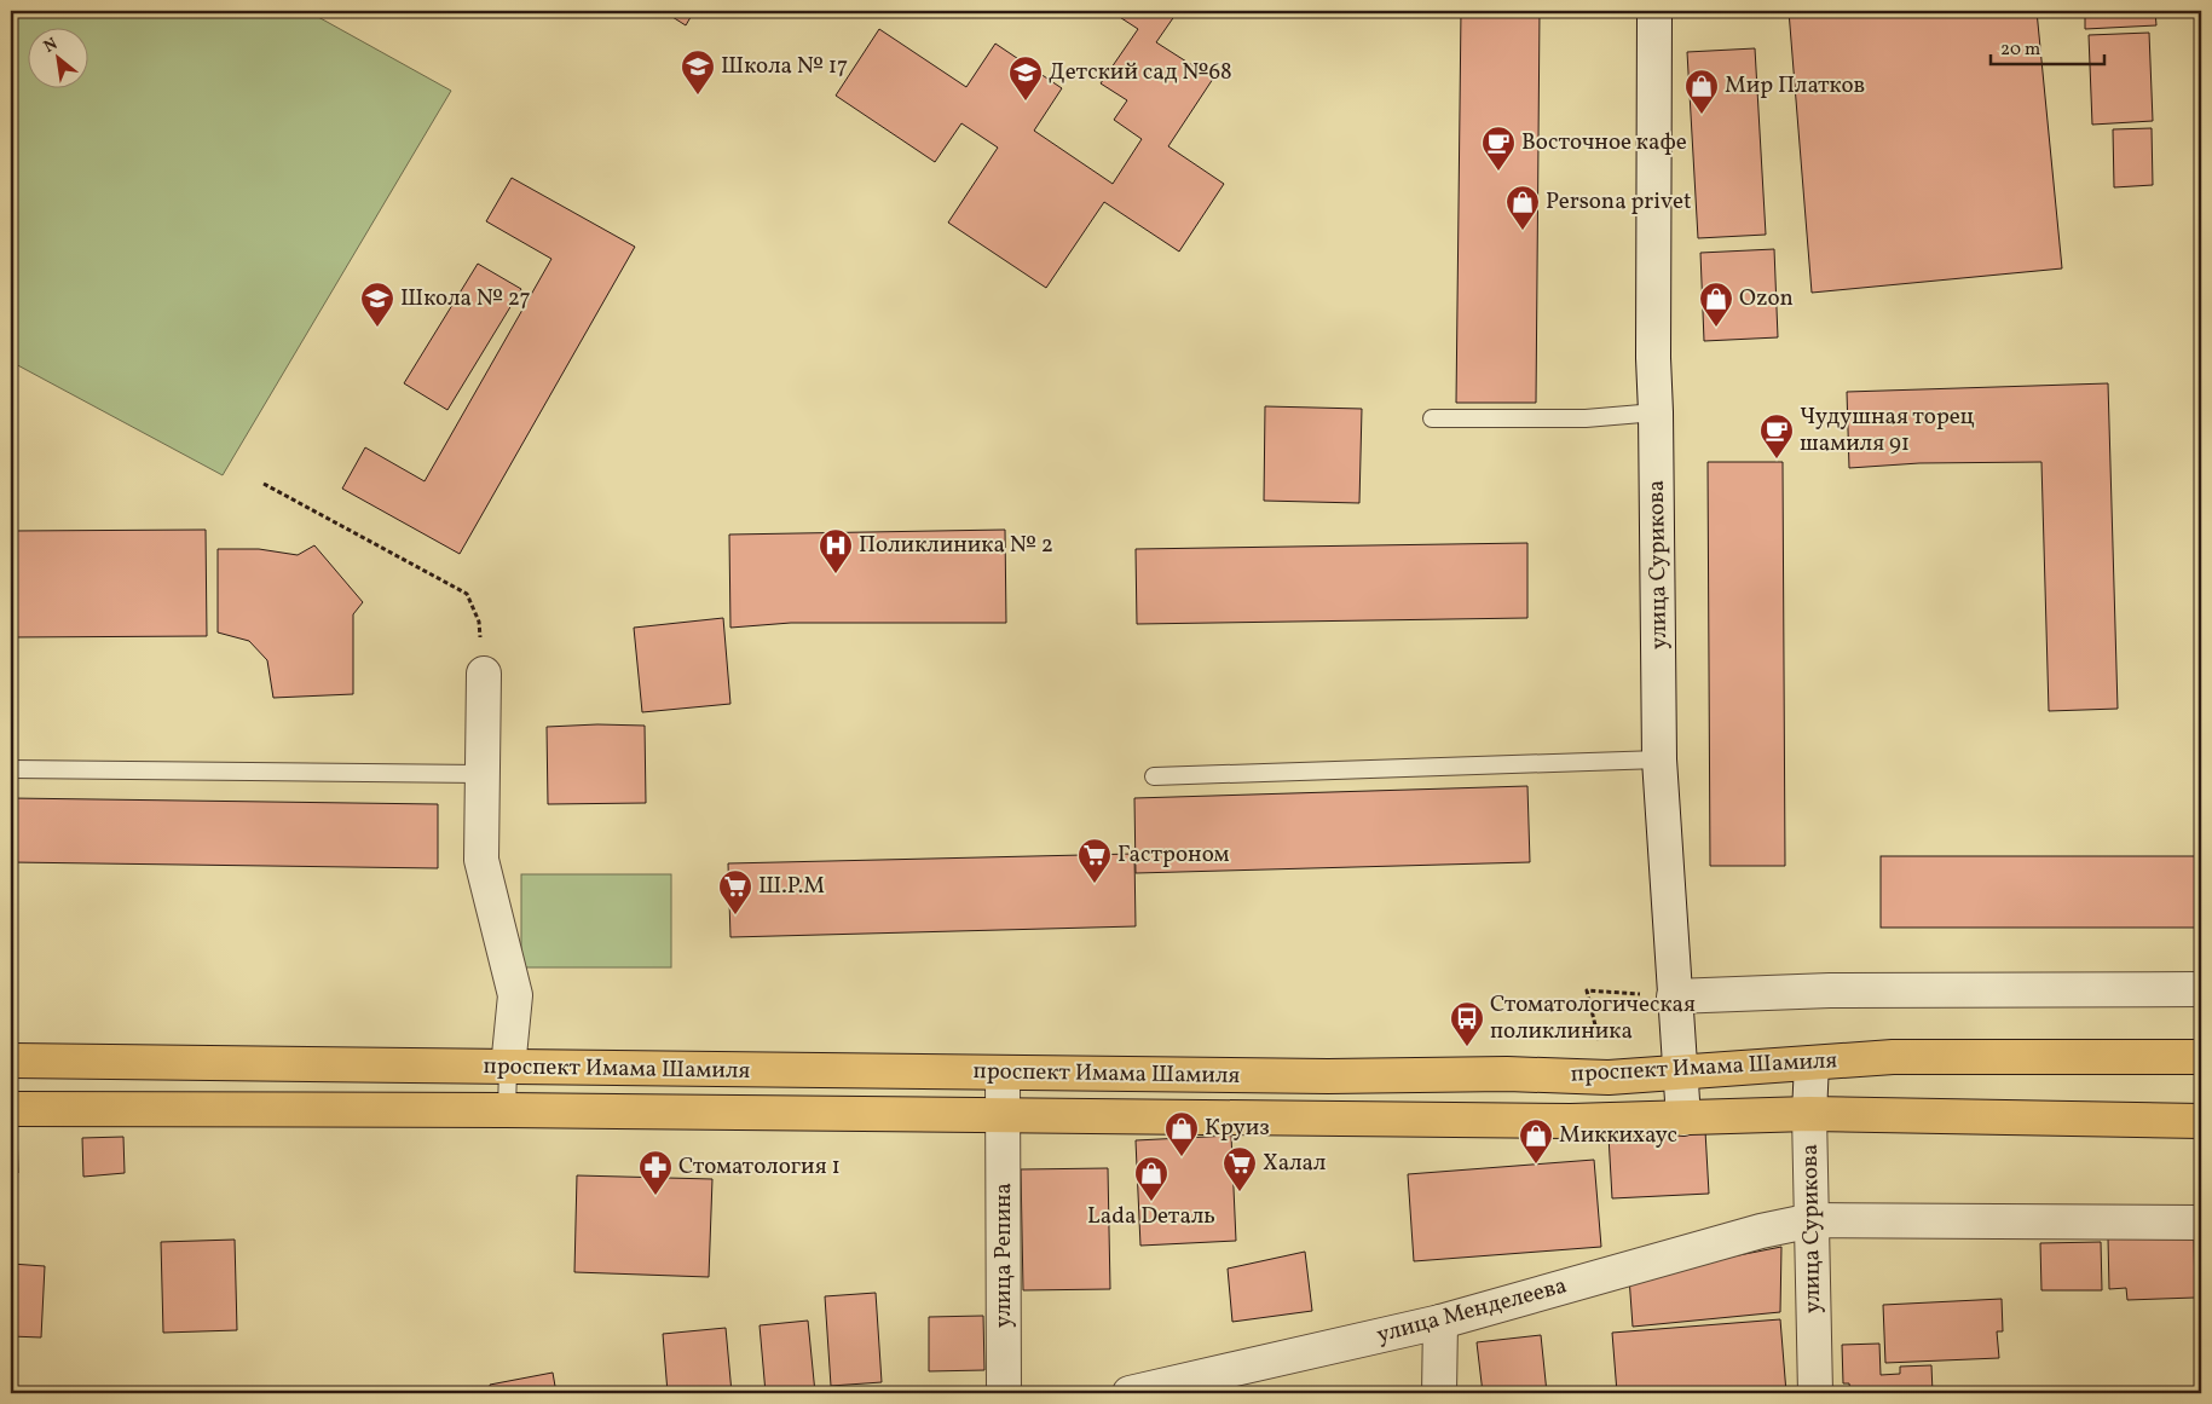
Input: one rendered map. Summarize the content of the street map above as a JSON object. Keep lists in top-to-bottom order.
{
  "streets": {
    "main road": ["проспект Имама Шамиля"],
    "street": ["улица Сурикова", "улица Репина", "улица Менделеева"]
  },
  "crossings": [
    ["улица Сурикова", "проспект Имама Шамиля"],
    ["улица Сурикова", "улица Менделеева"],
    ["проспект Имама Шамиля", "улица Репина"]
  ],
  "places": {
    "school or university": ["Школа № 17", "Детский сад №68", "Школа № 27"],
    "shop": [
      "Мир Платков",
      "Persona privet",
      "Ozon",
      "Круиз",
      "Миккихаус",
      "Lada Dеталь"
    ],
    "cafe": ["Восточное кафе", "Чудушная торец шамиля 91"],
    "hospital": ["Поликлиника № 2"],
    "supermarket": ["Гастроном", "Ш.Р.М", "Халал"],
    "bus stop": ["Стоматологическая поликлиника"],
    "pharmacy": ["Стоматология 1"]
  },
  "scale_bar": "20 m",
  "north": "top left"
}
